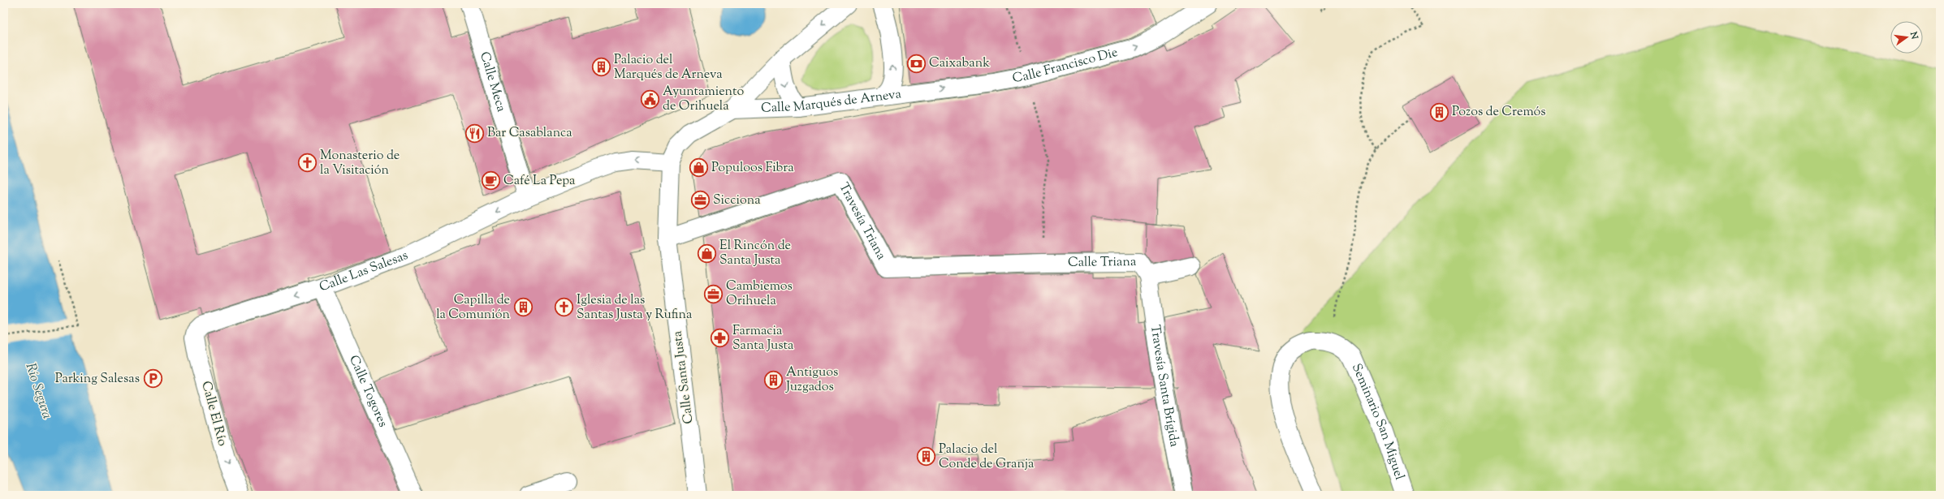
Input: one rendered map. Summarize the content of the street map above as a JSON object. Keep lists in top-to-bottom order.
{
  "streets": {
    "street": [
      "Calle Francisco Die",
      "Calle Meca",
      "Calle Marqués de Arneva",
      "Travesía Triana",
      "Calle Triana",
      "Calle Las Salesas",
      "Calle Santa Justa",
      "Travesía Santa Brígida",
      "Calle Togores",
      "Calle El Río",
      "Seminario San Miguel"
    ]
  },
  "crossings": [
    ["Calle Francisco Die", "Calle Marqués de Arneva"],
    ["Calle Meca", "Calle Las Salesas"],
    ["Calle Marqués de Arneva", "Calle Santa Justa"],
    ["Travesía Triana", "Calle Triana"],
    ["Travesía Triana", "Calle Santa Justa"],
    ["Calle Triana", "Travesía Santa Brígida"],
    ["Calle Las Salesas", "Calle Togores"],
    ["Calle Las Salesas", "Calle El Río"]
  ],
  "one_way": ["Calle Francisco Die", "Calle Las Salesas", "Calle El Río"],
  "water": ["Río Segura"],
  "places": {
    "bank": ["Caixabank"],
    "building": [
      "Palacio del Marqués de Arneva",
      "Pozos de Cremós",
      "Capilla de la Comunión",
      "Antiguos Juzgados",
      "Palacio del Conde de Granja"
    ],
    "public building": ["Ayuntamiento de Orihuela"],
    "restaurant": ["Bar Casablanca"],
    "church": ["Monasterio de la Visitación", "Iglesia de las Santas Justa y Rufina"],
    "shop": ["Populoos Fibra", "El Rincón de Santa Justa"],
    "cafe": ["Café La Pepa"],
    "office": ["Sicciona", "Cambiemos Orihuela"],
    "pharmacy": ["Farmacia Santa Justa"],
    "parking": ["Parking Salesas"]
  },
  "north": "right"
}
